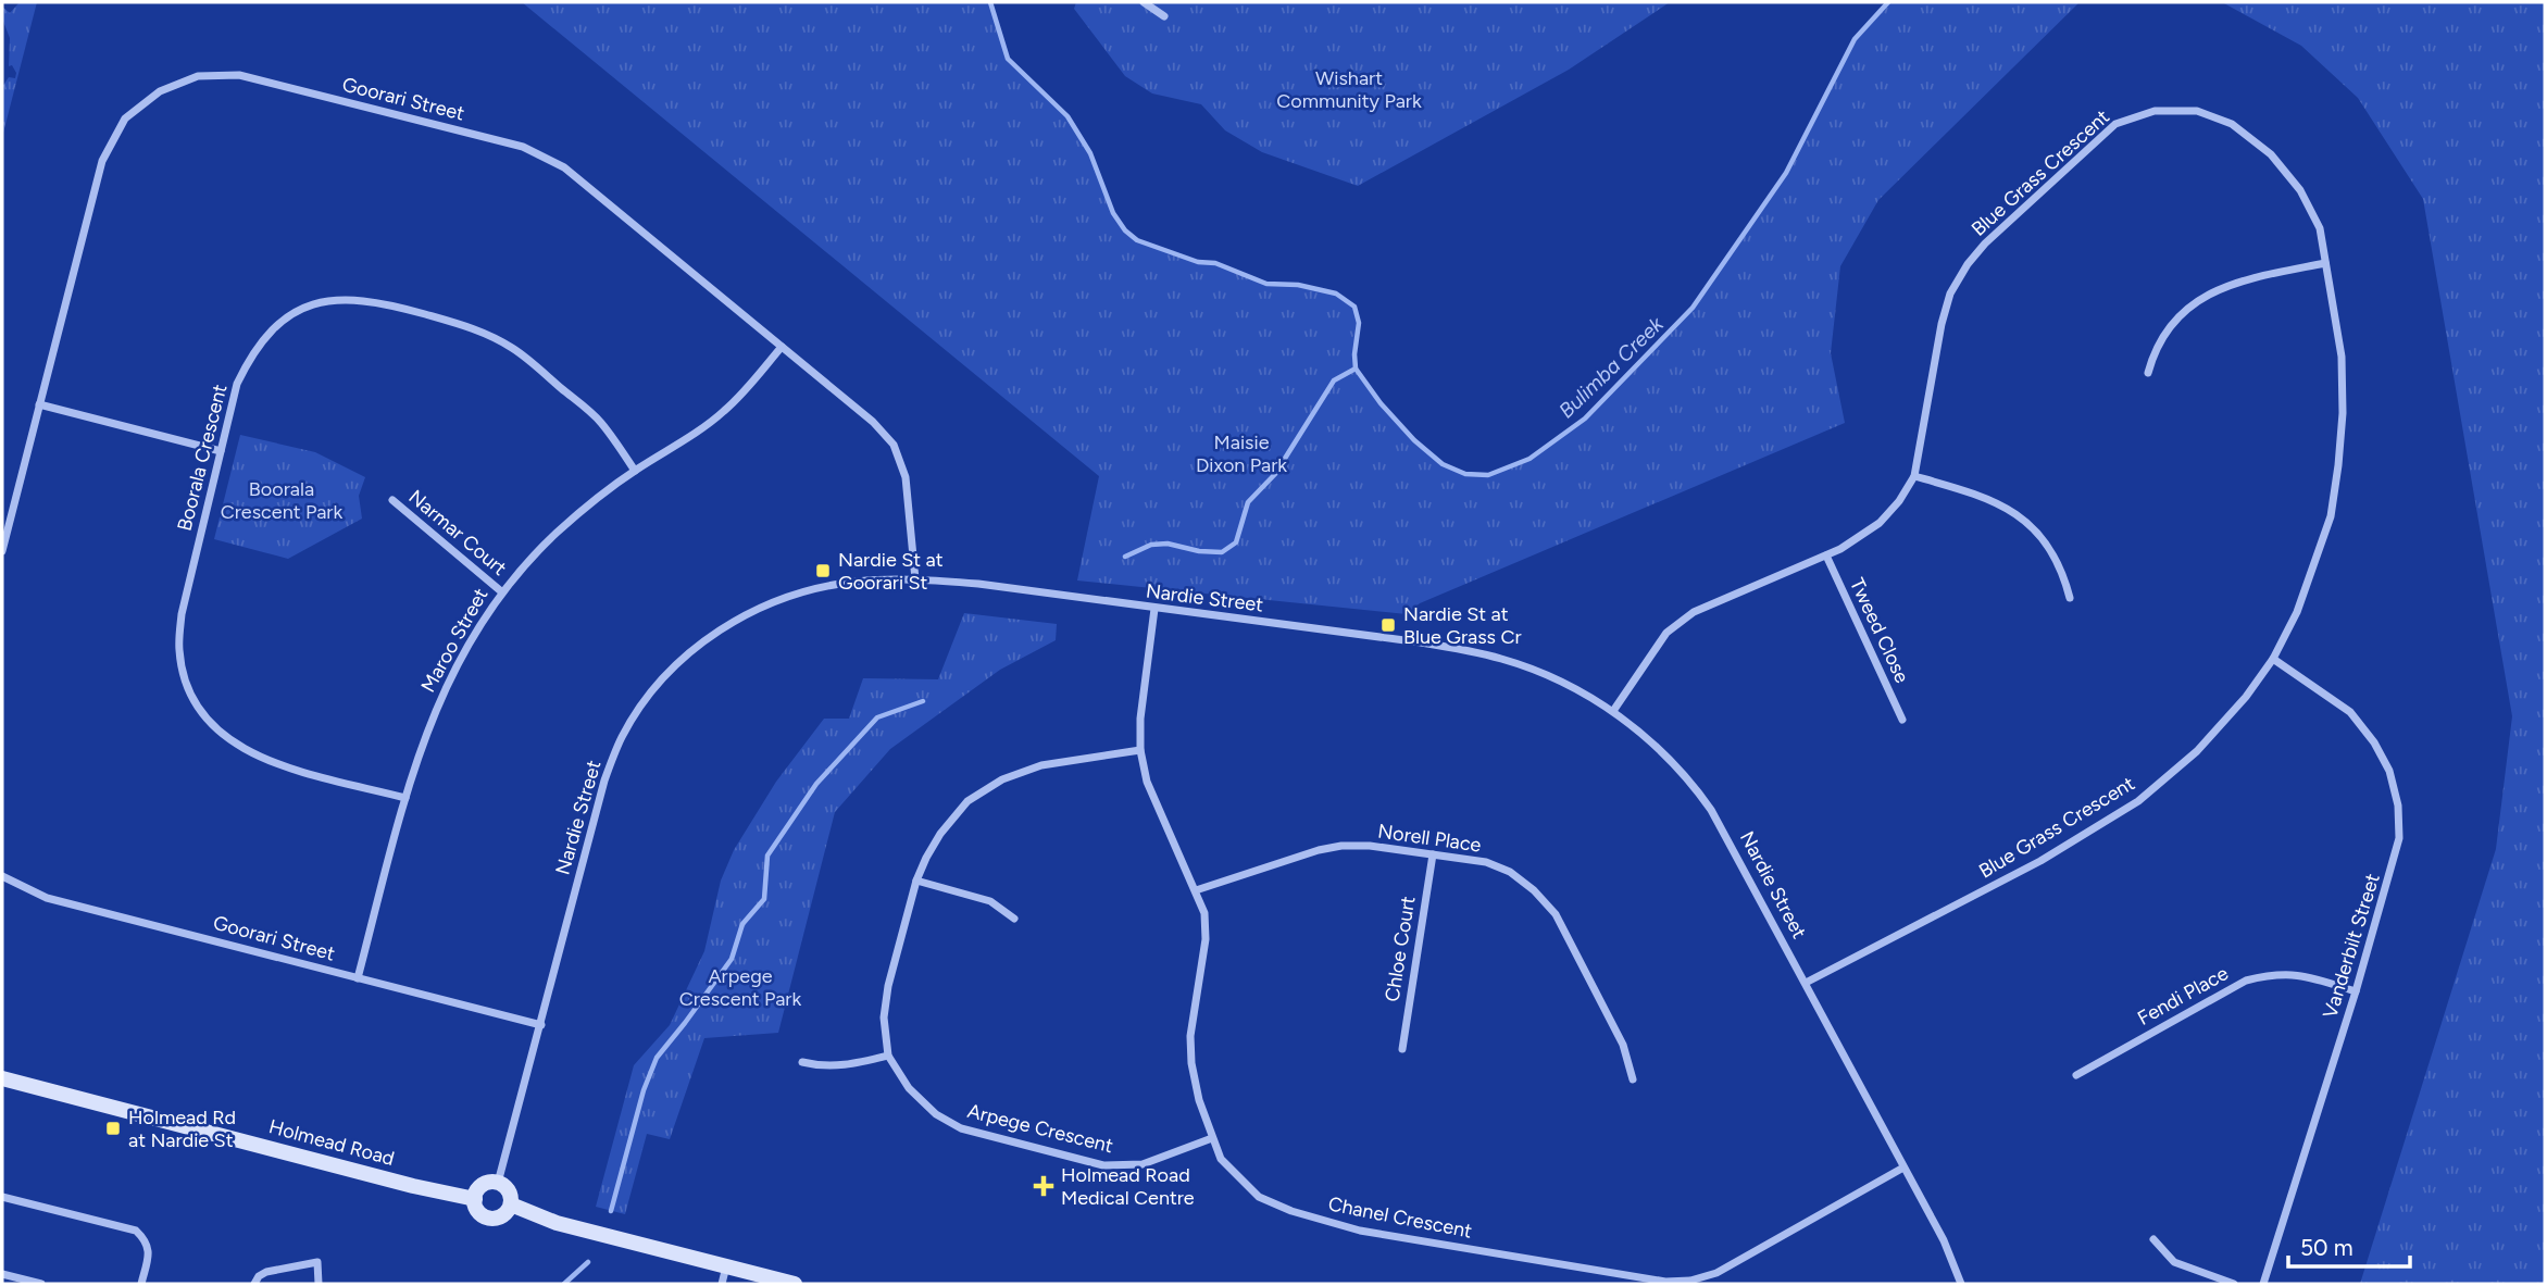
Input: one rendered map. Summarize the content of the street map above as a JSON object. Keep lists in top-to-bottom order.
{
  "streets": {
    "street": [
      "Goorari Street",
      "Blue Grass Crescent",
      "Boorala Crescent",
      "Narmar Court",
      "Nardie Street",
      "Tweed Close",
      "Maroo Street",
      "Norell Place",
      "Vanderbilt Street",
      "Chloe Court",
      "Fendi Place",
      "Arpege Crescent",
      "Holmead Road",
      "Chanel Crescent"
    ]
  },
  "crossings": [
    ["Goorari Street", "Nardie Street"],
    ["Goorari Street", "Maroo Street"],
    ["Blue Grass Crescent", "Nardie Street"],
    ["Blue Grass Crescent", "Tweed Close"],
    ["Blue Grass Crescent", "Vanderbilt Street"],
    ["Boorala Crescent", "Maroo Street"],
    ["Narmar Court", "Maroo Street"],
    ["Nardie Street", "Holmead Road"],
    ["Nardie Street", "Chanel Crescent"],
    ["Norell Place", "Chloe Court"],
    ["Norell Place", "Chanel Crescent"],
    ["Vanderbilt Street", "Fendi Place"],
    ["Arpege Crescent", "Chanel Crescent"]
  ],
  "water": ["Bulimba Creek"],
  "parks": [
    "Wishart Community Park",
    "Maisie Dixon Park",
    "Boorala Crescent Park",
    "Arpege Crescent Park"
  ],
  "places": {
    "transit": ["Nardie St at Goorari St", "Nardie St at Blue Grass Cr", "Holmead Rd at Nardie St"],
    "health": ["Holmead Road Medical Centre"]
  },
  "scale_bar": "50 m"
}
